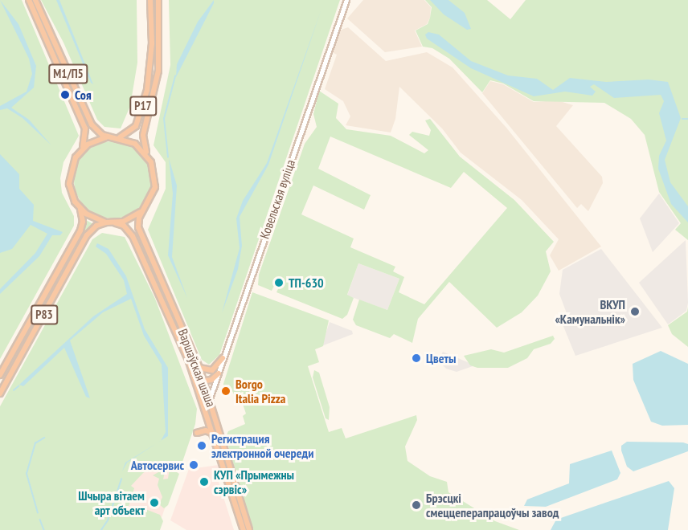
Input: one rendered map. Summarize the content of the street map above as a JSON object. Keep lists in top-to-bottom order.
{
  "streets": {
    "highway": [
      "М1/П5",
      "Р17",
      "Р83",
      "Варшаўская шаша"
    ],
    "main road": ["Ковельская вуліца"]
  },
  "crossings": [
    ["М1/П5", "Р17"],
    ["М1/П5", "Р83"],
    ["М1/П5", "Варшаўская шаша"],
    ["Р17", "Р83"],
    ["Р17", "Варшаўская шаша"],
    ["Ковельская вуліца", "Варшаўская шаша"],
    ["Р83", "Варшаўская шаша"]
  ],
  "places": [
    "Соя",
    "ТП-630",
    "ВКУП «Камунальнік»",
    "Цветы",
    "Borgo Italia Pizza",
    "Регистрация электронной очереди",
    "Автосервис",
    "КУП «Прымежны сэрвіс»",
    "Шчыра вiтаем арт объект",
    "Брэсцкі смеццеперапрацоўчы завод"
  ]
}
